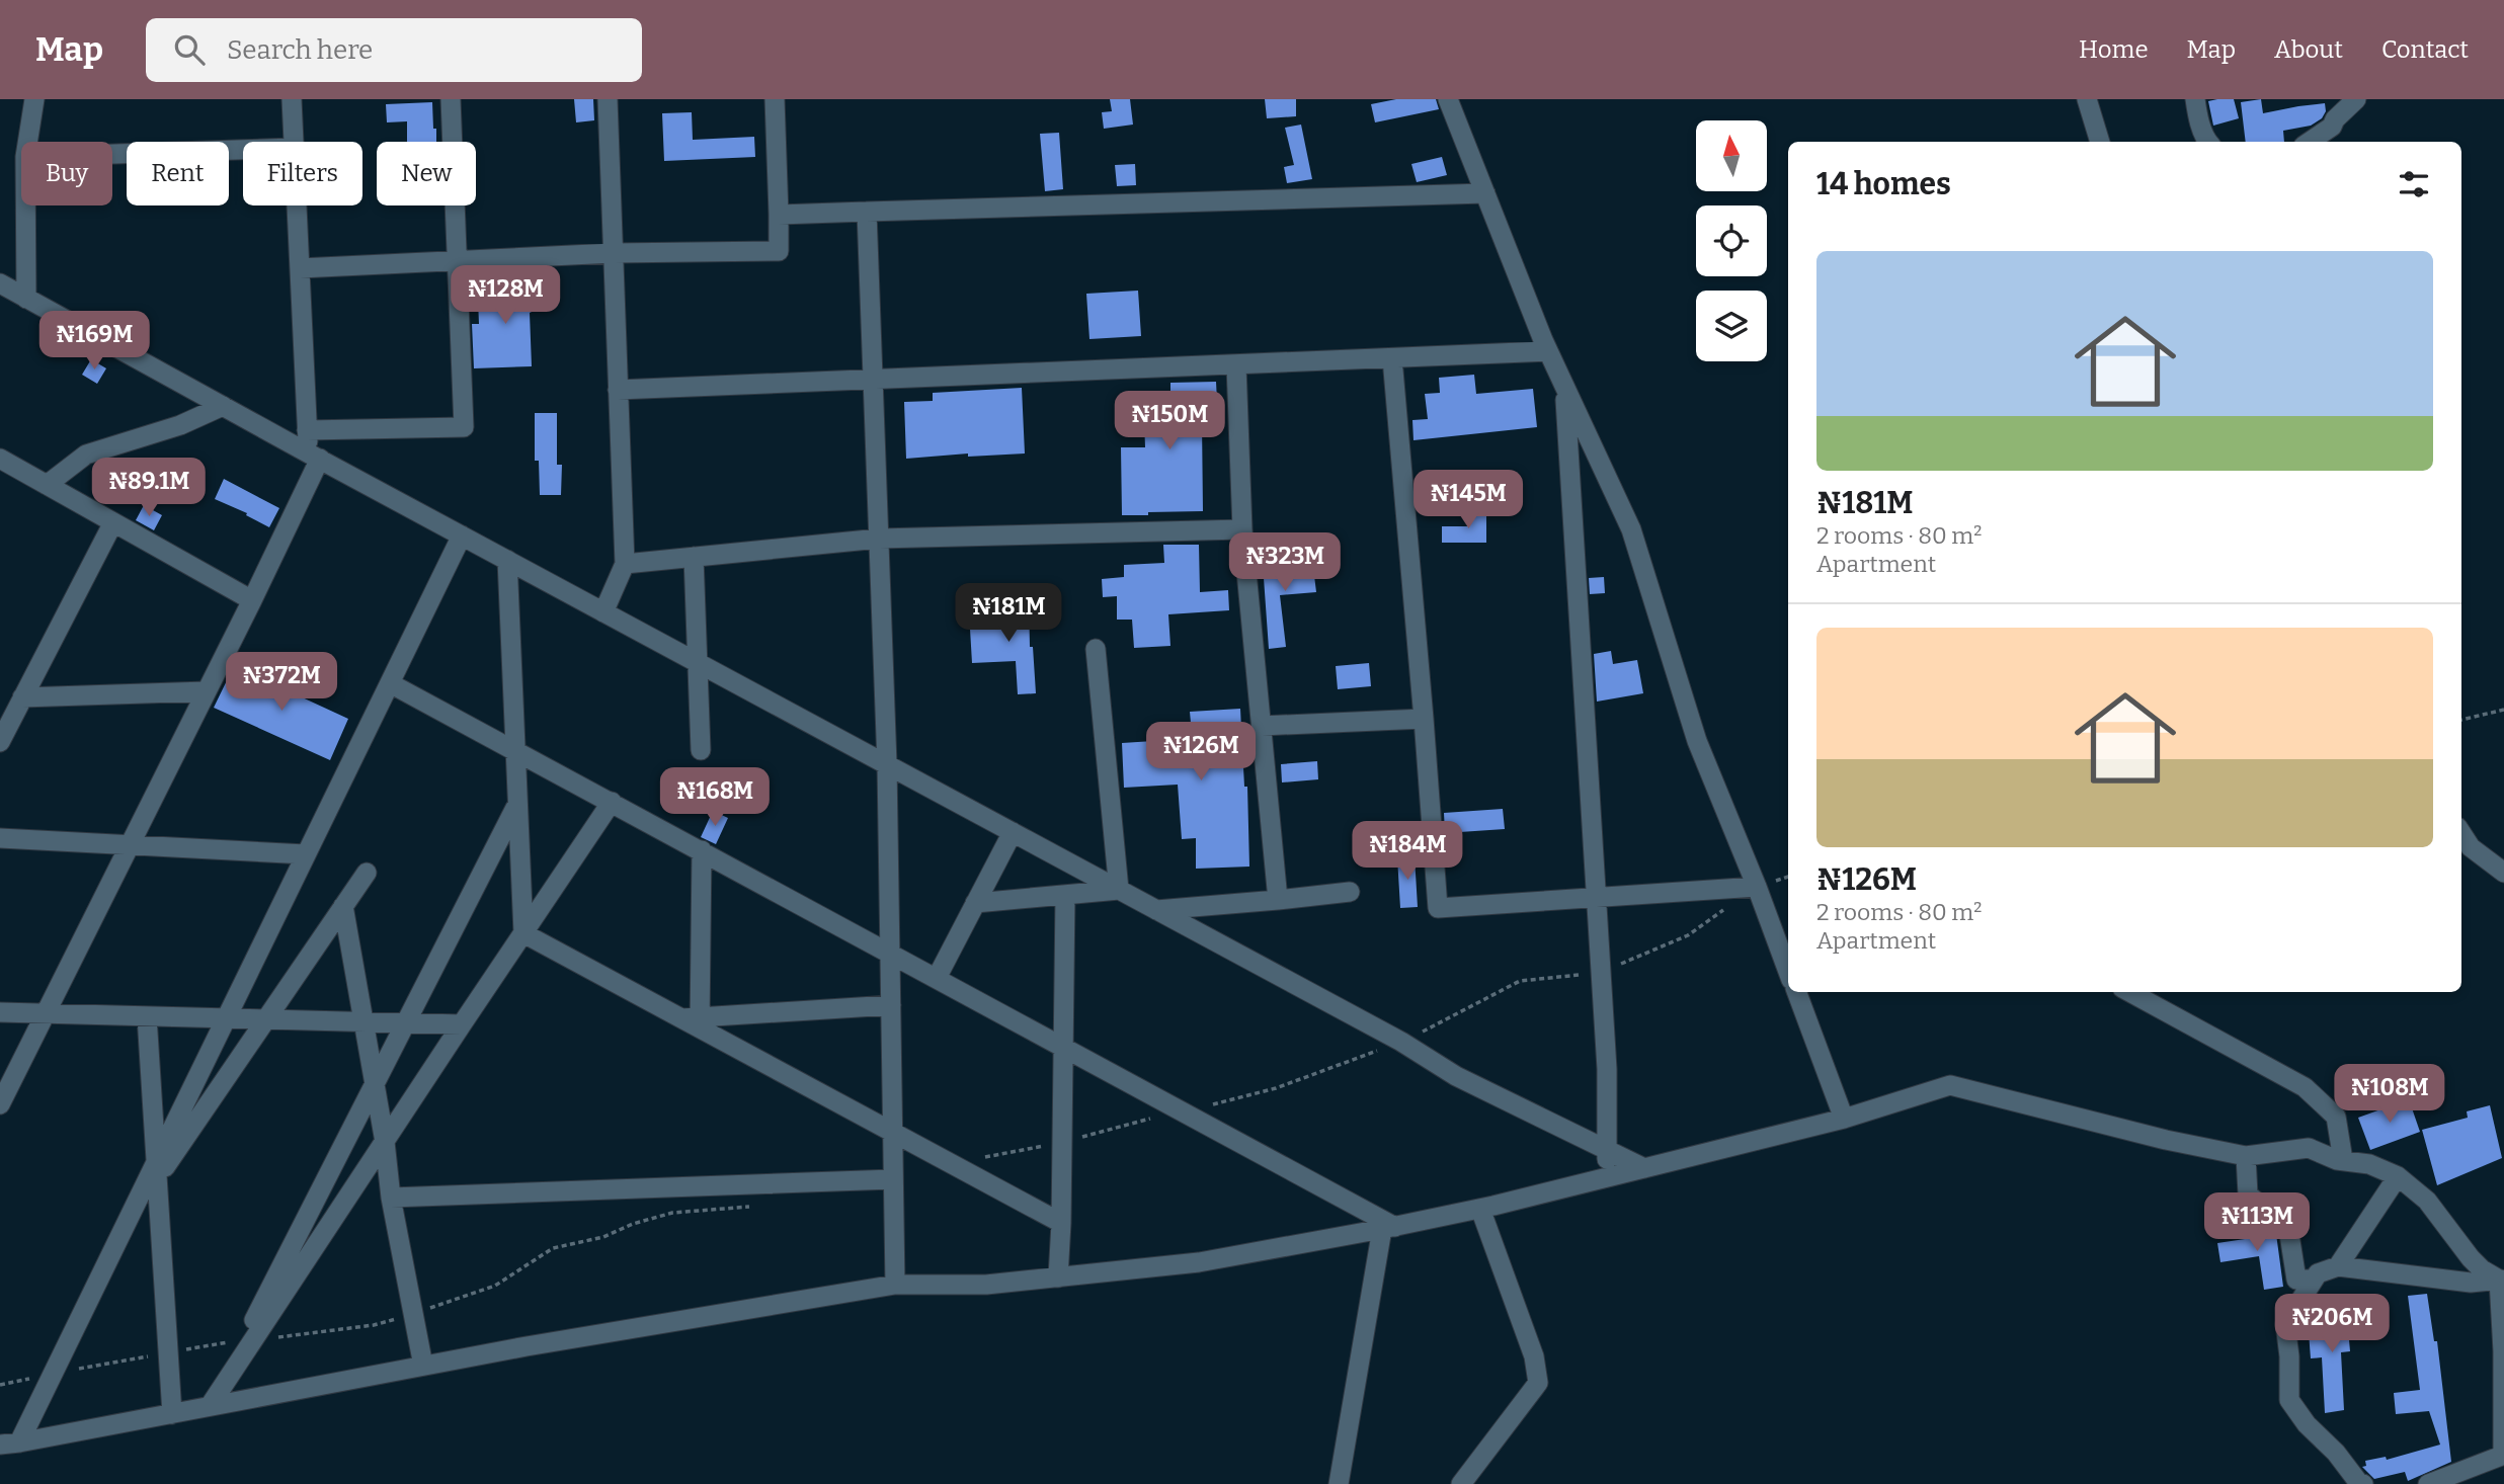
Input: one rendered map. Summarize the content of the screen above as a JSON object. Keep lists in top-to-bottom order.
{
  "north": "top",
  "page": {
    "header": "Map",
    "search": "Search here",
    "nav": [
      "Home",
      "Map",
      "About",
      "Contact"
    ],
    "chip": [
      "Buy",
      "Rent",
      "Filters",
      "New"
    ],
    "heading": "14 homes",
    "list": [
      {
        "name": "₦181M",
        "note": "2 rooms · 80 m² · Apartment"
      },
      {
        "name": "₦126M",
        "note": "2 rooms · 80 m² · Apartment"
      }
    ],
    "price": [
      "₦128M",
      "₦169M",
      "₦150M",
      "₦89.1M",
      "₦145M",
      "₦323M",
      "₦181M",
      "₦372M",
      "₦126M",
      "₦168M",
      "₦184M",
      "₦108M",
      "₦113M",
      "₦206M"
    ]
  }
}
